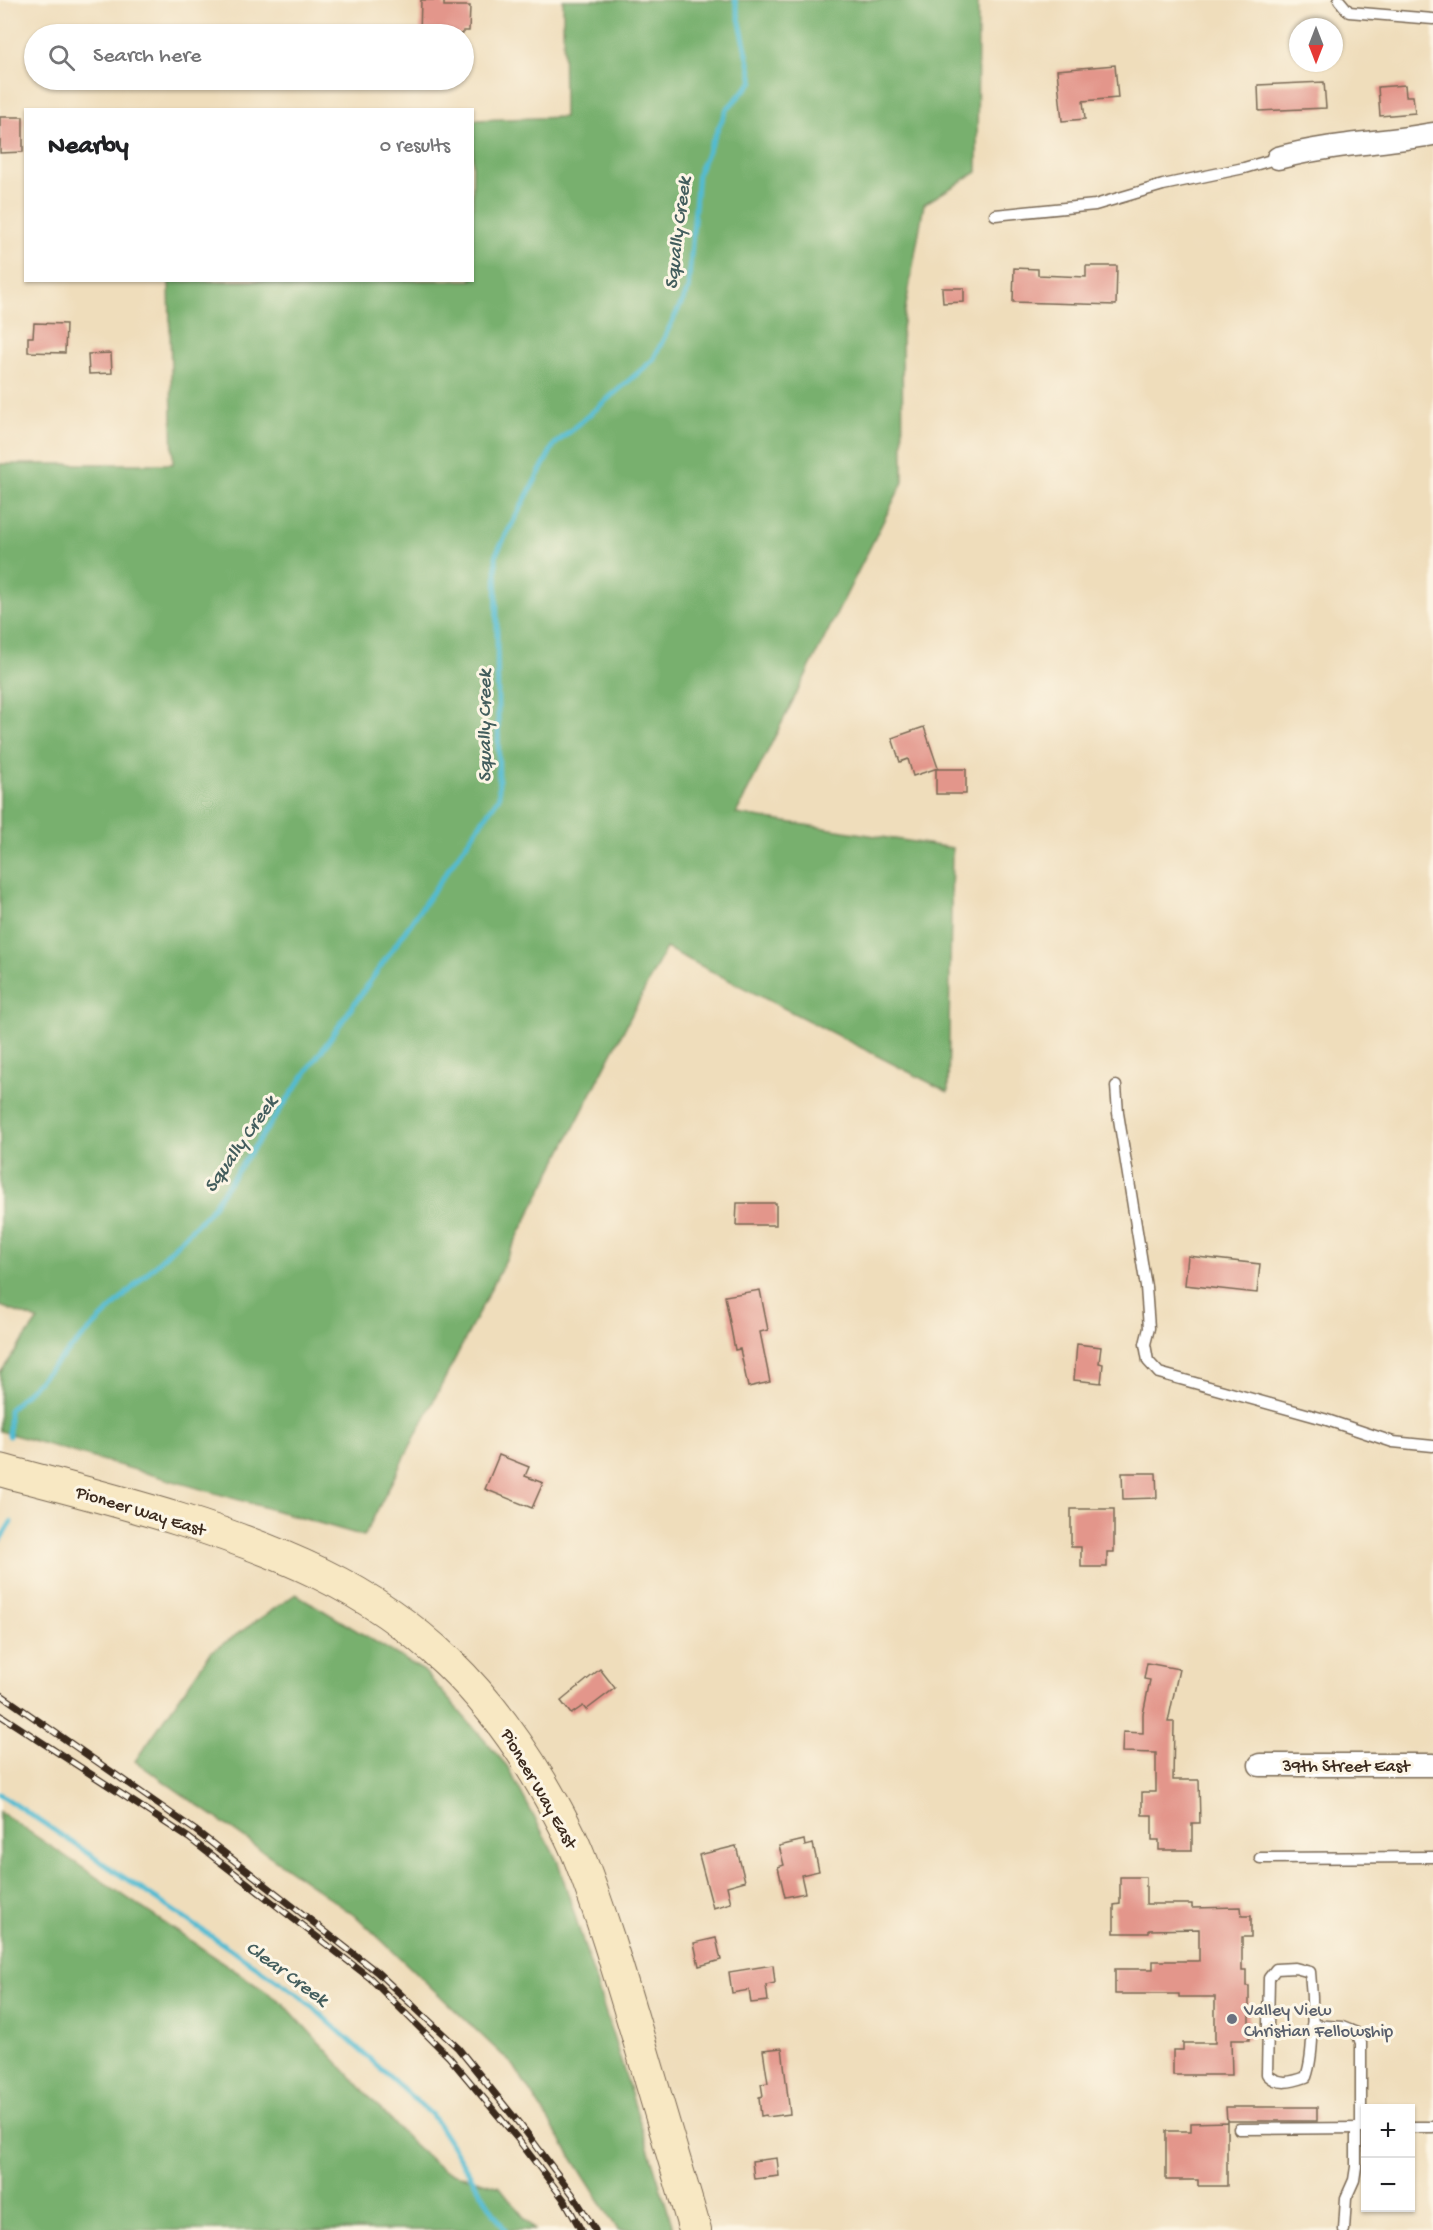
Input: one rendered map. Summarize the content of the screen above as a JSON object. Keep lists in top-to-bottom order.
{
  "streets": {
    "main road": ["Pioneer Way East"],
    "street": ["39th Street East"]
  },
  "water": ["Squally Creek", "Clear Creek"],
  "places": ["Valley View Christian Fellowship"],
  "north": "bottom",
  "page": {
    "search": "Search here",
    "heading": ["Nearby", "0 results"],
    "map_buttons": ["+", "−"]
  }
}
